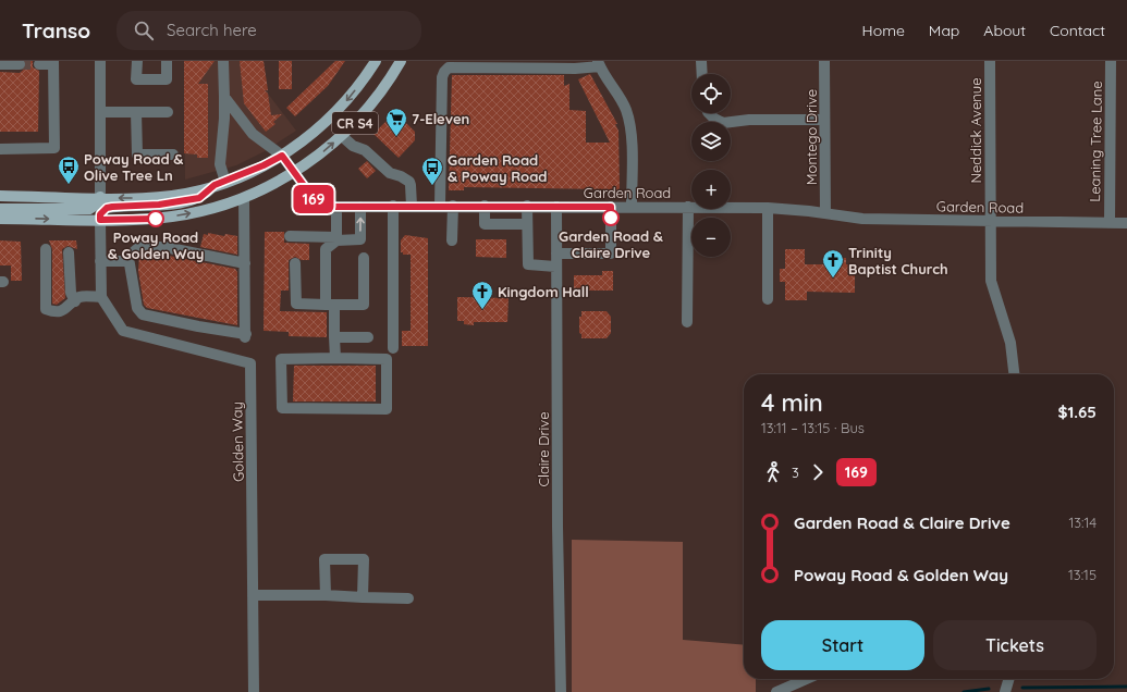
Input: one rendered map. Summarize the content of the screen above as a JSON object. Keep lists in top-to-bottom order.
{
  "streets": {
    "main road": ["CR S4"],
    "street": [
      "Neddick Avenue",
      "Montego Drive",
      "Leaning Tree Lane",
      "Garden Road",
      "Golden Way",
      "Claire Drive"
    ]
  },
  "crossings": [
    ["CR S4", "Garden Road"],
    ["Neddick Avenue", "Garden Road"],
    ["Montego Drive", "Garden Road"],
    ["Leaning Tree Lane", "Garden Road"],
    ["Garden Road", "Claire Drive"]
  ],
  "places": {
    "supermarket": ["7-Eleven"],
    "bus stop": ["Poway Road & Olive Tree Ln", "Garden Road & Poway Road"],
    "other": ["Garden Road & Claire Drive", "Poway Road & Golden Way"],
    "church": ["Trinity Baptist Church", "Kingdom Hall"]
  },
  "lines": ["bus line 169"],
  "page": {
    "header": "Transo",
    "search": "Search here",
    "nav": [
      "Home",
      "Map",
      "About",
      "Contact"
    ],
    "on_map": "169",
    "map_buttons": ["+", "−"],
    "heading": ["4 min", "13:11 – 13:15 · Bus", "$1.65"],
    "legs": ["3", "169"],
    "list": [
      {
        "name": "Garden Road & Claire Drive",
        "value": "13:14"
      },
      {
        "name": "Poway Road & Golden Way",
        "value": "13:15"
      }
    ],
    "buttons": ["Start", "Tickets"]
  }
}
